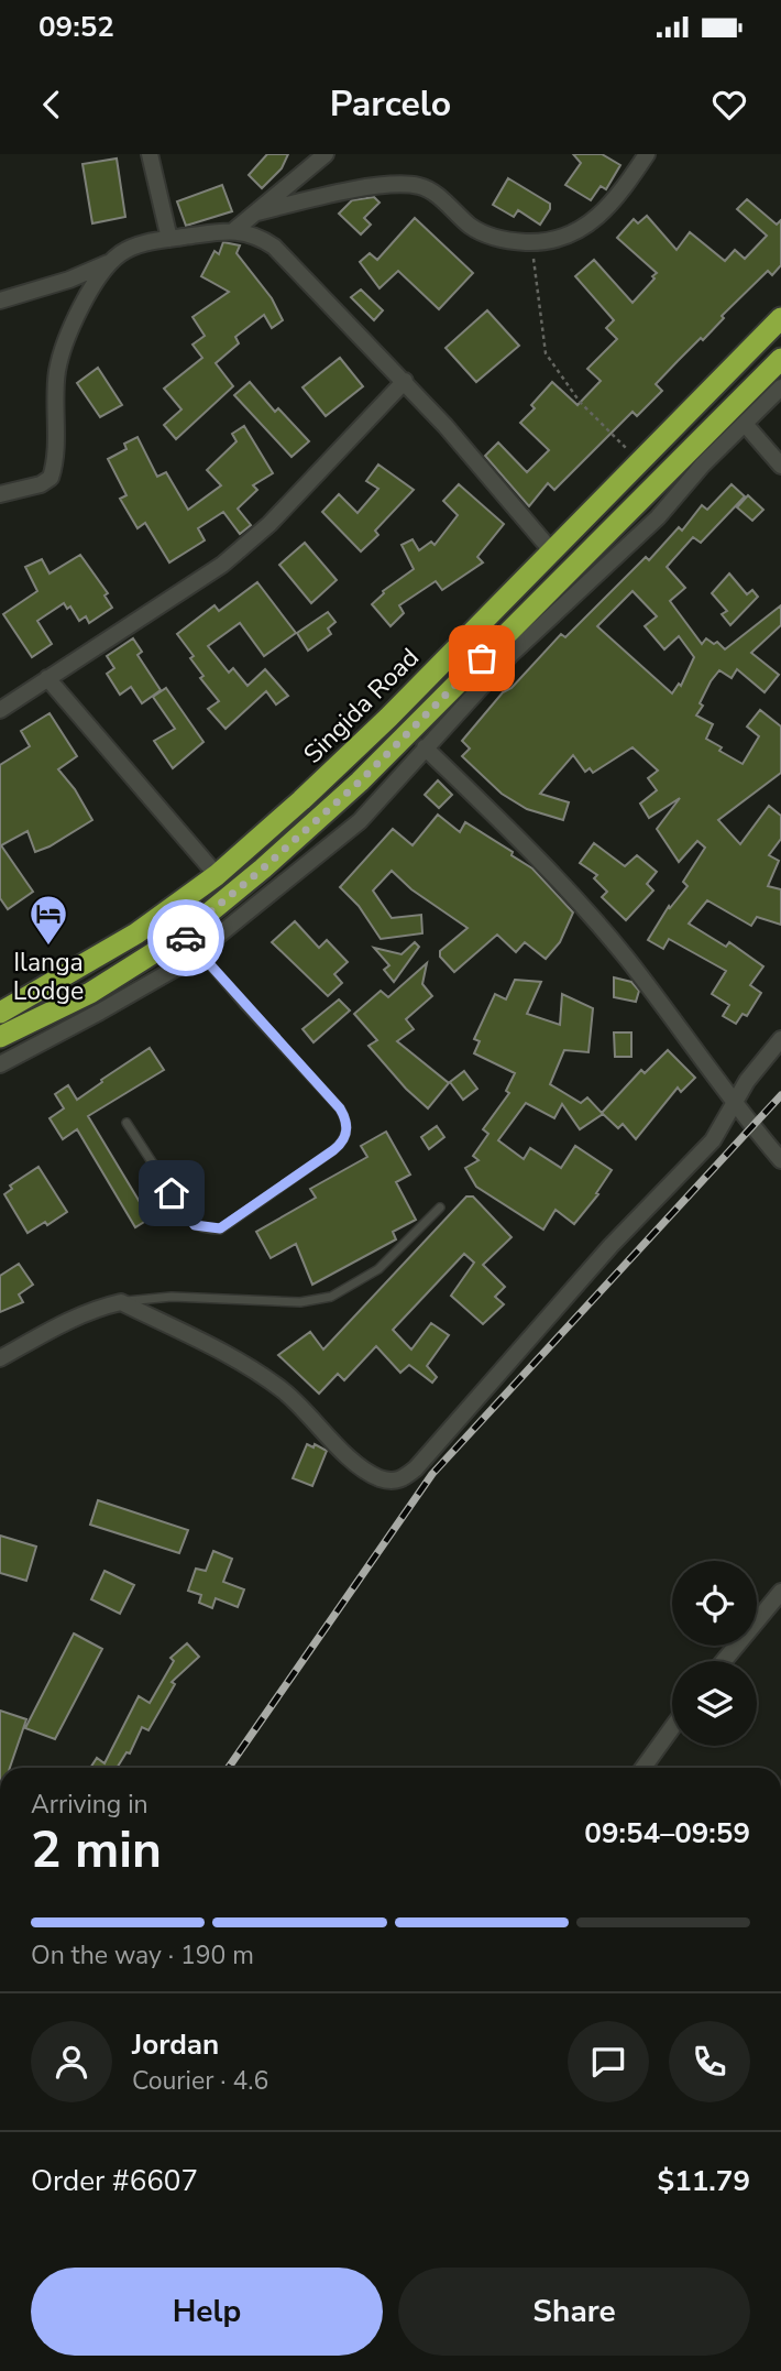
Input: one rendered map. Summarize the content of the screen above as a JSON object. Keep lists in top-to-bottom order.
{
  "streets": {
    "highway": ["Singida Road"]
  },
  "places": {
    "hotel": ["Ilanga Lodge"]
  },
  "page": {
    "status": "09:52",
    "header": "Parcelo",
    "heading": ["2 min", "Arriving in", "09:54–09:59"],
    "panel": [
      "Jordan",
      "Courier · 4.6",
      "Order #6607",
      "$11.79"
    ],
    "bar": "On the way · 190 m",
    "buttons": ["Help", "Share"]
  }
}
